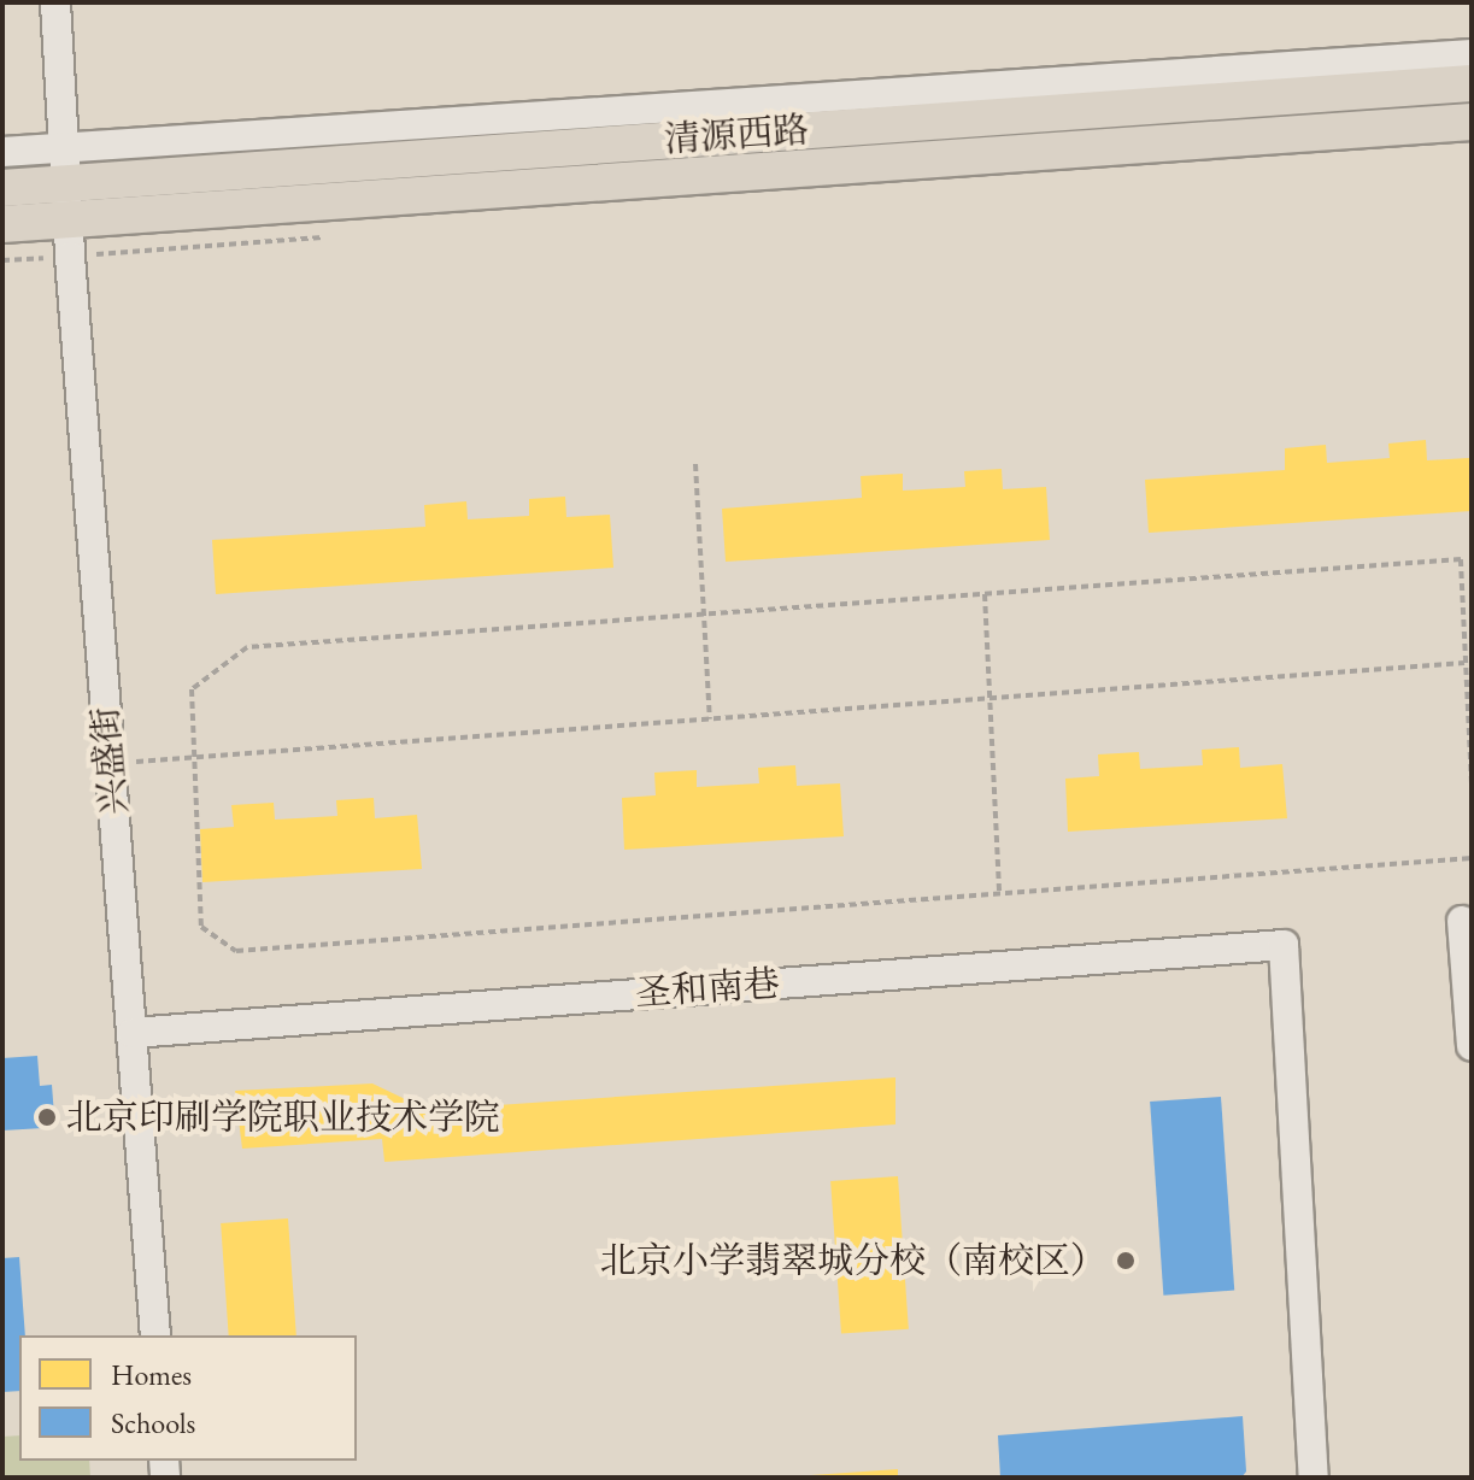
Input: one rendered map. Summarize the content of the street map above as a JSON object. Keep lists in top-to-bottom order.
{
  "streets": {
    "main road": ["清源西路"],
    "street": ["兴盛街", "圣和南巷"]
  },
  "crossings": [
    ["清源西路", "兴盛街"],
    ["兴盛街", "圣和南巷"]
  ],
  "places": ["北京印刷学院职业技术学院", "北京小学翡翠城分校（南校区）"],
  "legend": ["Homes", "Schools"]
}
